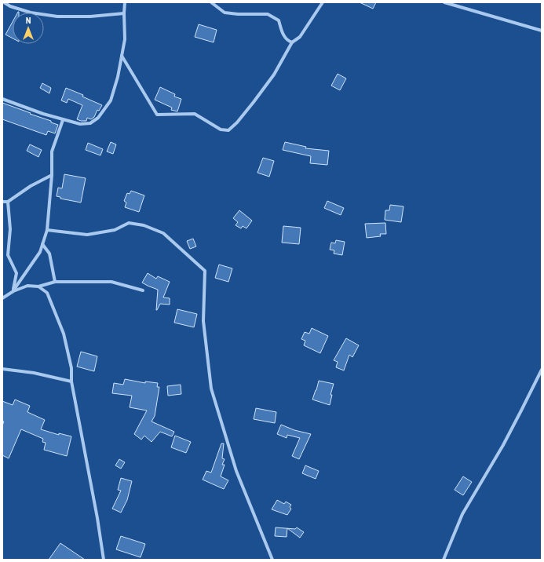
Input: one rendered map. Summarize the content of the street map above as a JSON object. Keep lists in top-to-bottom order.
{
  "north": "top"
}
